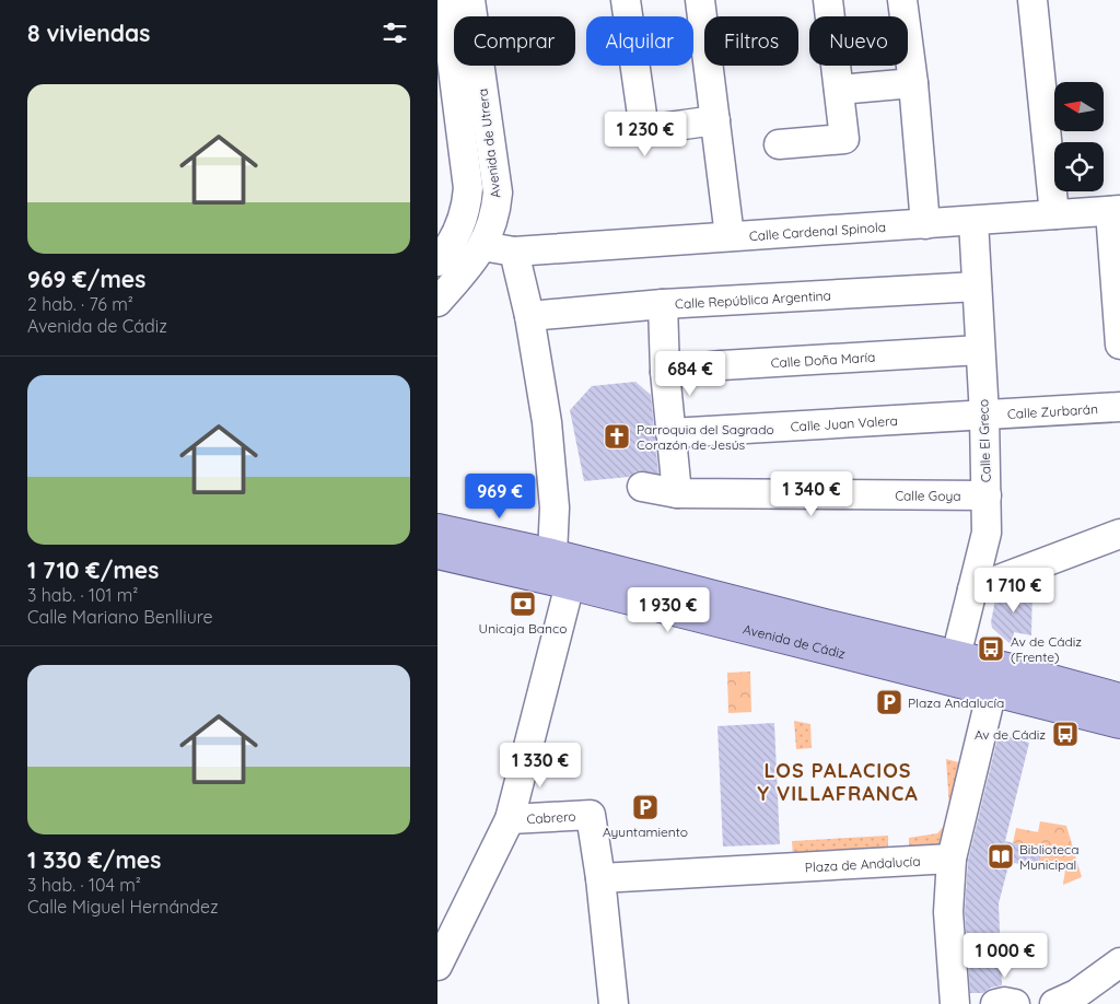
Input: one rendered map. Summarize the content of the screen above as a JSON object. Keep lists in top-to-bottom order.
{
  "streets": {
    "main road": ["Avenida de Cádiz"],
    "street": [
      "Avenida de Utrera",
      "Calle Cardenal Spinola",
      "Calle República Argentina",
      "Calle Doña María",
      "Calle Zurbarán",
      "Calle Juan Valera",
      "Calle El Greco",
      "Calle Goya",
      "Cabrero",
      "Plaza de Andalucía"
    ]
  },
  "crossings": [
    ["Avenida de Utrera", "Calle Cardenal Spinola"],
    ["Calle Cardenal Spinola", "Calle El Greco"],
    ["Calle República Argentina", "Calle El Greco"],
    ["Calle Doña María", "Calle El Greco"],
    ["Calle Zurbarán", "Calle Juan Valera"],
    ["Calle Zurbarán", "Calle El Greco"],
    ["Calle Juan Valera", "Calle El Greco"],
    ["Calle El Greco", "Calle Goya"],
    ["Calle El Greco", "Avenida de Cádiz"],
    ["Cabrero", "Plaza de Andalucía"]
  ],
  "districts": ["LOS PALACIOS Y VILLAFRANCA"],
  "places": {
    "church": ["Parroquia del Sagrado Corazón de Jesús"],
    "bank": ["Unicaja Banco"],
    "bus stop": ["Av de Cádiz (Frente)", "Av de Cádiz"],
    "parking": ["Plaza Andalucía", "Ayuntamiento"],
    "library": ["Biblioteca Municipal"]
  },
  "north": "left",
  "page": {
    "heading": "8 viviendas",
    "chip": [
      "Comprar",
      "Alquilar",
      "Filtros",
      "Nuevo"
    ],
    "list": [
      {
        "name": "969 €/mes",
        "note": "2 hab. · 76 m² · Avenida de Cádiz"
      },
      {
        "name": "1 710 €/mes",
        "note": "3 hab. · 101 m² · Calle Mariano Benlliure"
      },
      {
        "name": "1 330 €/mes",
        "note": "3 hab. · 104 m² · Calle Miguel Hernández"
      }
    ],
    "price": [
      "1 230 €",
      "684 €",
      "1 340 €",
      "969 €",
      "1 710 €",
      "1 930 €",
      "1 330 €",
      "1 000 €"
    ]
  }
}
